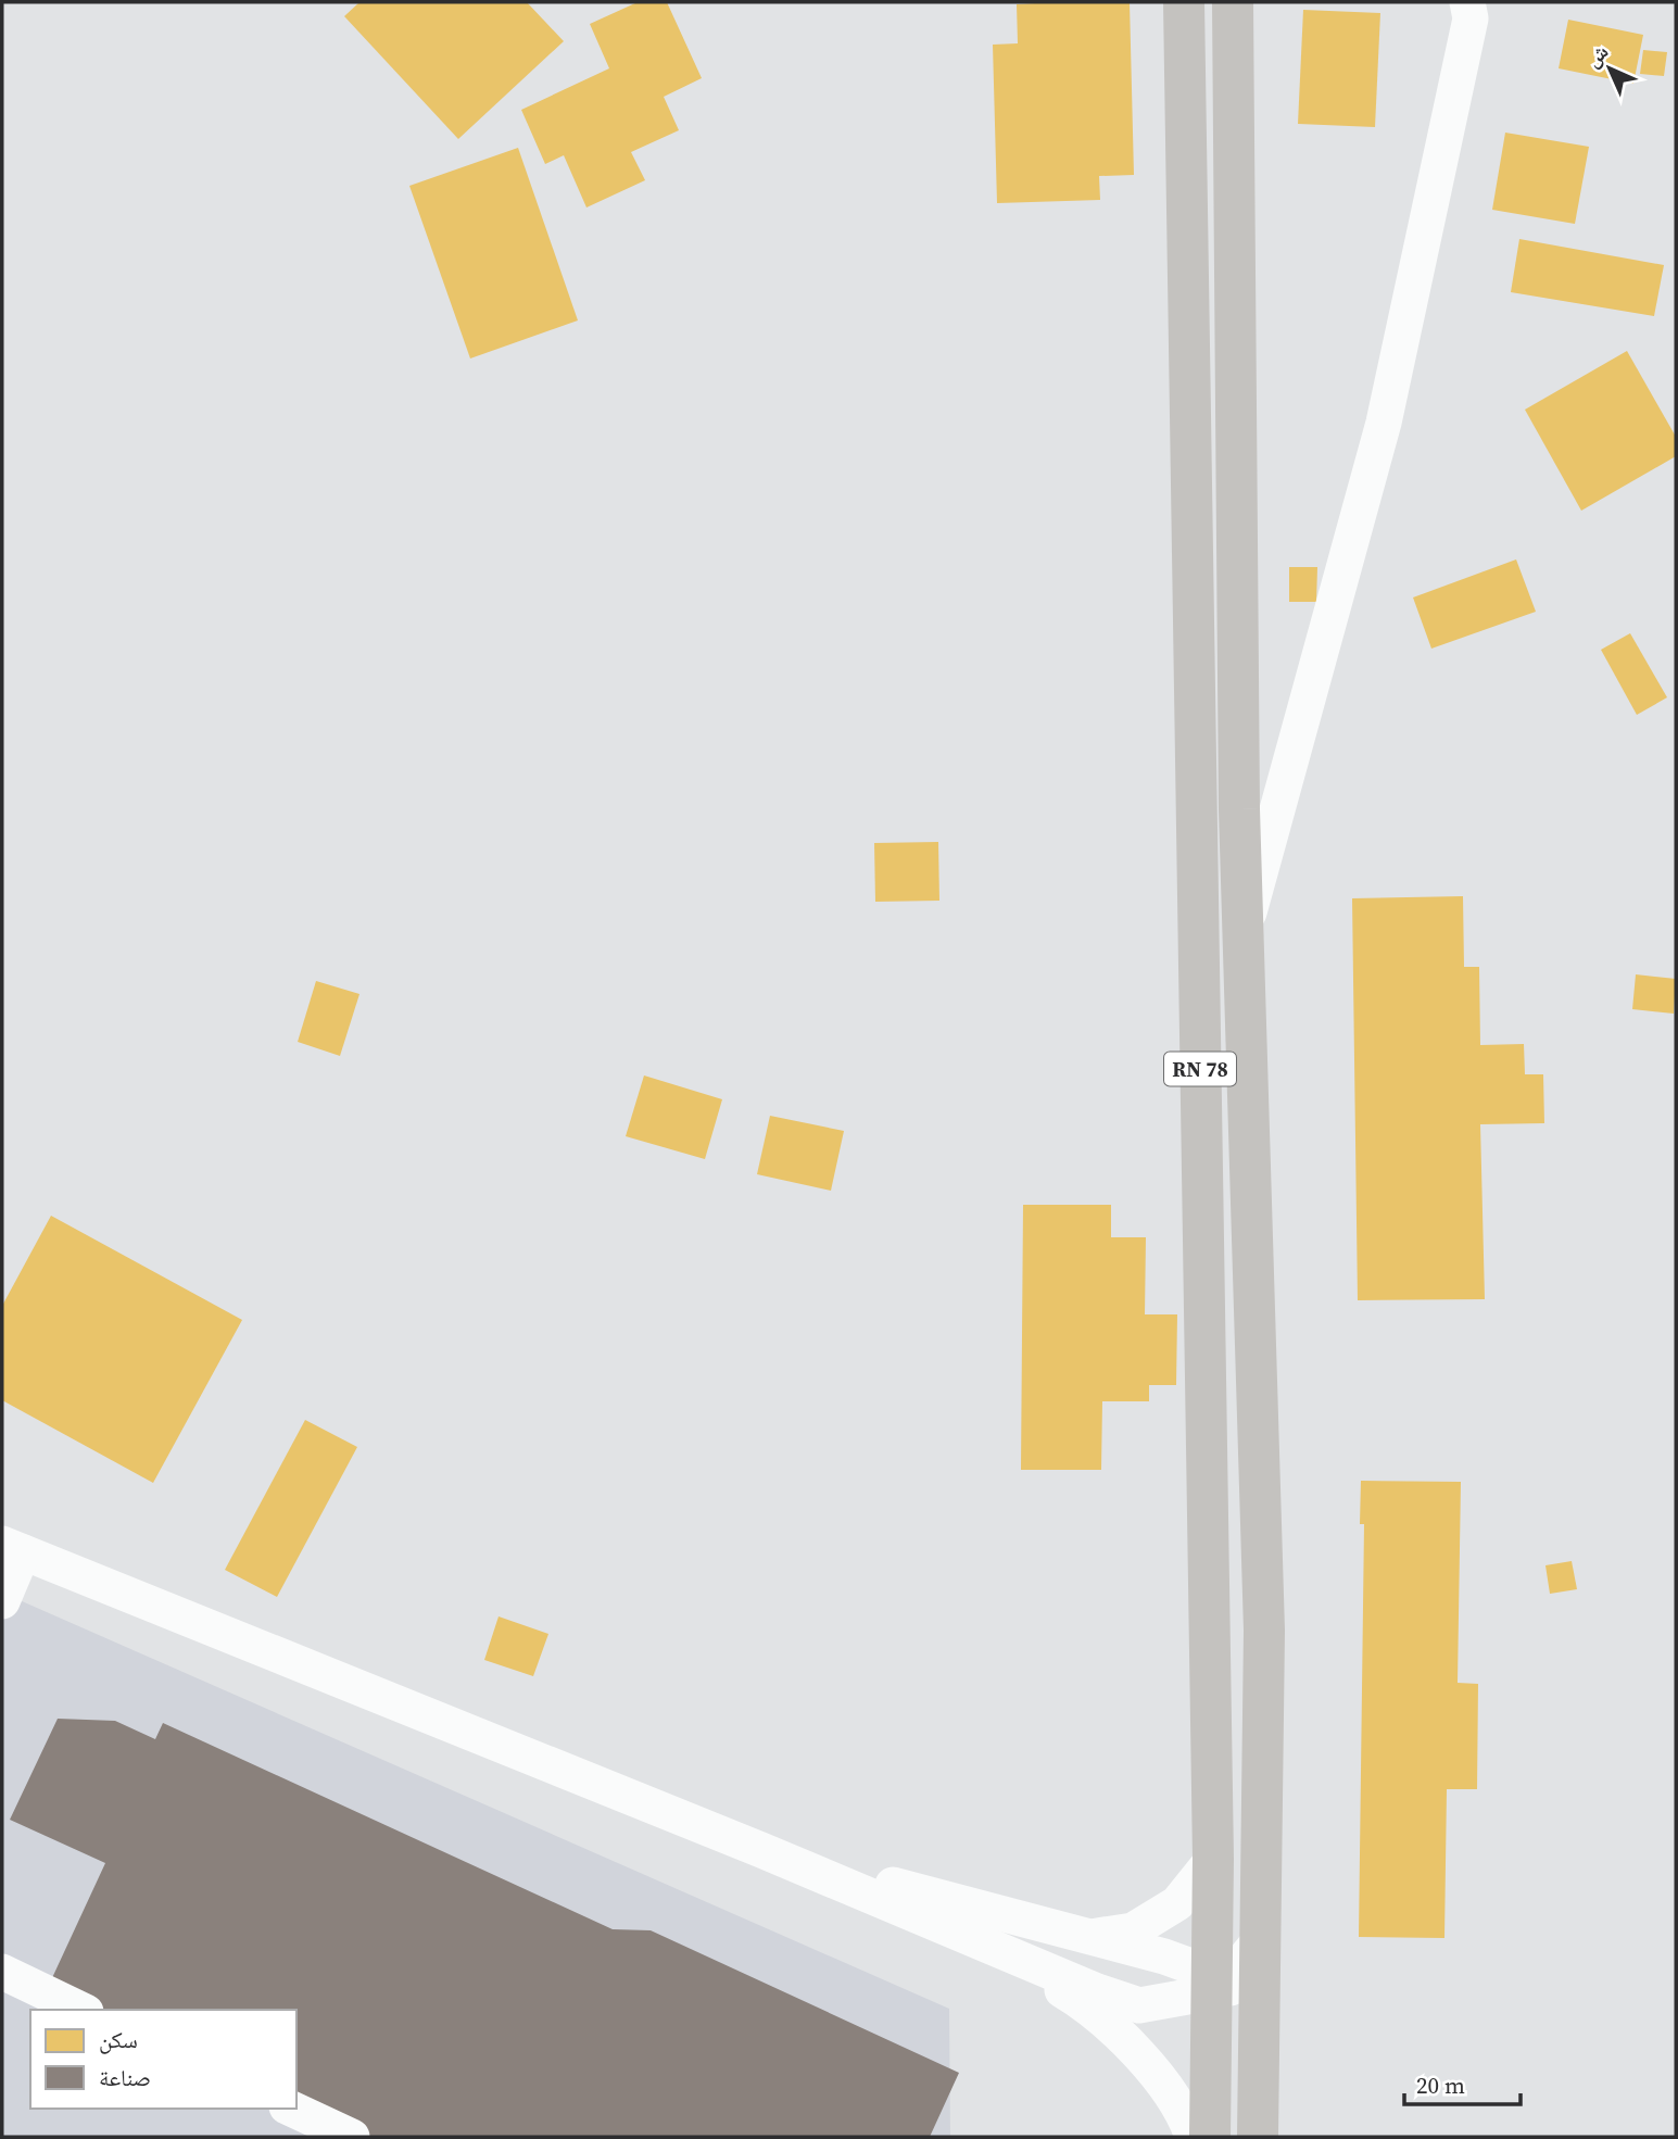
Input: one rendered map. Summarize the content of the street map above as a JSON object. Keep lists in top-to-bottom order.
{
  "streets": {
    "main road": ["RN 78"]
  },
  "legend": ["سكن", "صناعة"],
  "scale_bar": "20 m",
  "north": "top left"
}
